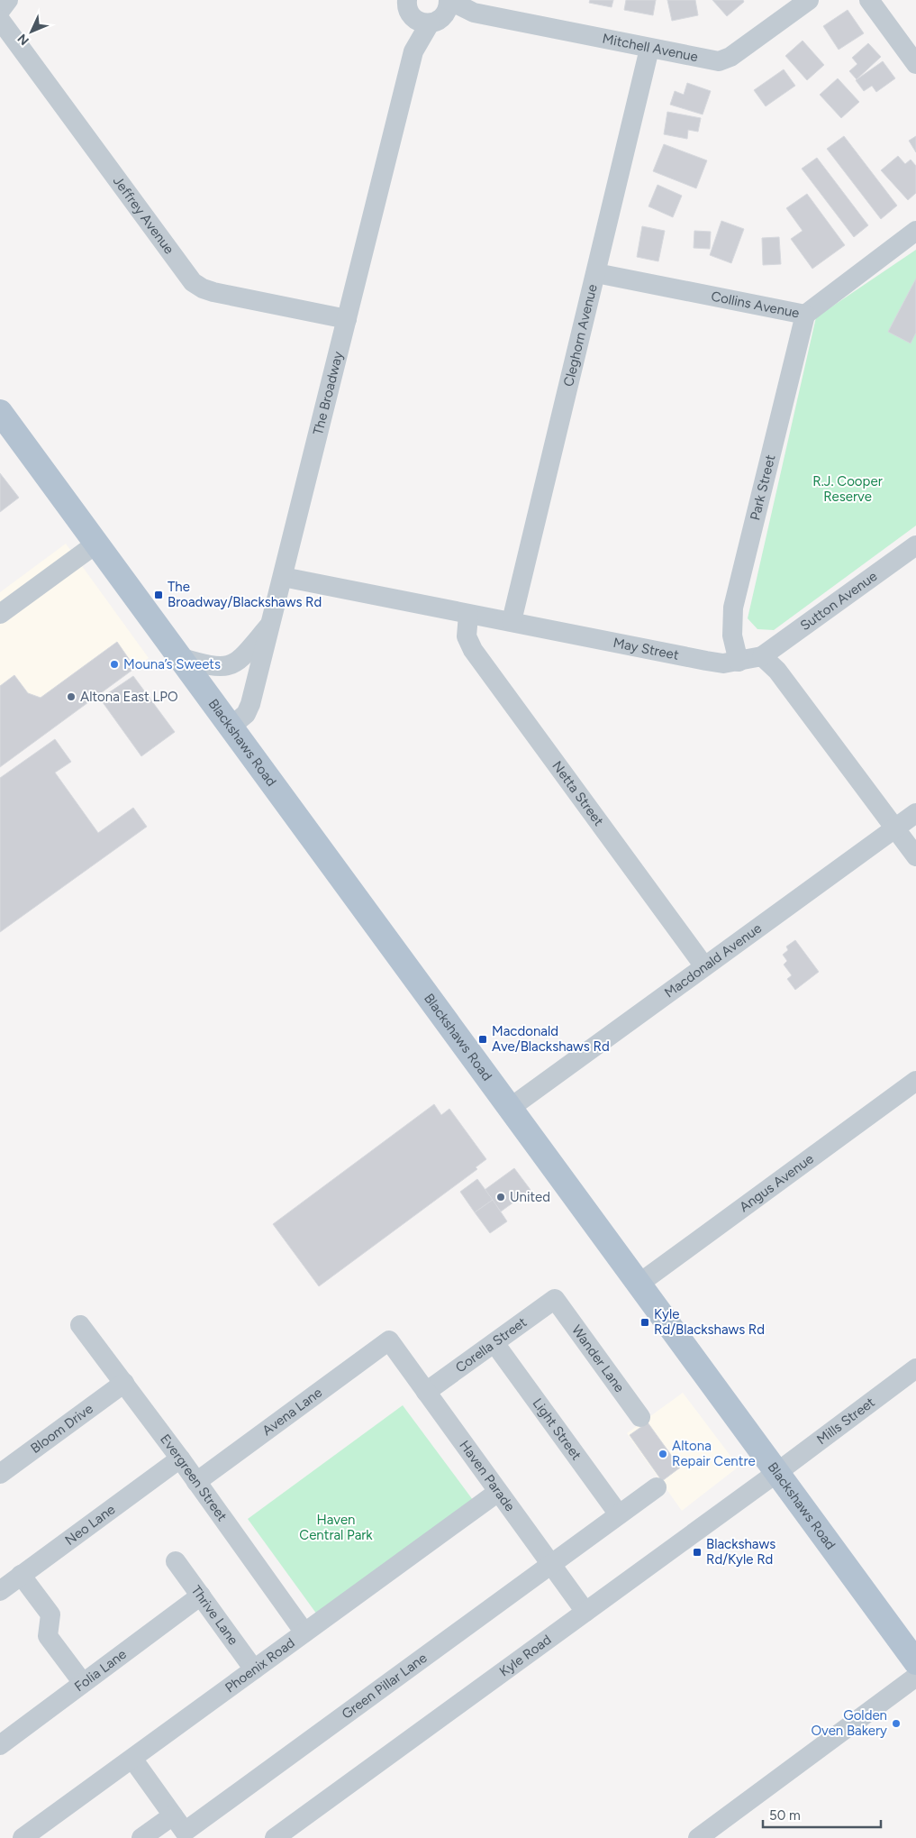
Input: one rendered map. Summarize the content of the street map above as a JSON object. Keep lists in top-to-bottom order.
{
  "streets": {
    "main road": ["Blackshaws Road"],
    "street": [
      "Mitchell Avenue",
      "Jeffrey Avenue",
      "Collins Avenue",
      "Cleghorn Avenue",
      "The Broadway",
      "Park Street",
      "Sutton Avenue",
      "May Street",
      "Netta Street",
      "Macdonald Avenue",
      "Angus Avenue",
      "Corella Street",
      "Wander Lane",
      "Avena Lane",
      "Mills Street",
      "Bloom Drive",
      "Light Street",
      "Haven Parade",
      "Evergreen Street",
      "Neo Lane",
      "Thrive Lane",
      "Kyle Road",
      "Phoenix Road",
      "Folia Lane",
      "Green Pillar Lane"
    ]
  },
  "crossings": [
    ["Mitchell Avenue", "Cleghorn Avenue"],
    ["Mitchell Avenue", "The Broadway"],
    ["Jeffrey Avenue", "The Broadway"],
    ["Collins Avenue", "Cleghorn Avenue"],
    ["Collins Avenue", "Park Street"],
    ["Cleghorn Avenue", "May Street"],
    ["The Broadway", "May Street"],
    ["The Broadway", "Blackshaws Road"],
    ["Park Street", "May Street"],
    ["Sutton Avenue", "May Street"],
    ["May Street", "Netta Street"],
    ["Blackshaws Road", "Macdonald Avenue"],
    ["Blackshaws Road", "Angus Avenue"],
    ["Blackshaws Road", "Mills Street"],
    ["Blackshaws Road", "Kyle Road"],
    ["Netta Street", "Macdonald Avenue"],
    ["Corella Street", "Wander Lane"],
    ["Corella Street", "Light Street"],
    ["Corella Street", "Haven Parade"],
    ["Avena Lane", "Haven Parade"],
    ["Avena Lane", "Evergreen Street"],
    ["Mills Street", "Kyle Road"],
    ["Bloom Drive", "Evergreen Street"],
    ["Light Street", "Green Pillar Lane"],
    ["Haven Parade", "Kyle Road"],
    ["Haven Parade", "Phoenix Road"],
    ["Haven Parade", "Green Pillar Lane"],
    ["Evergreen Street", "Neo Lane"],
    ["Evergreen Street", "Phoenix Road"],
    ["Thrive Lane", "Phoenix Road"],
    ["Thrive Lane", "Folia Lane"],
    ["Phoenix Road", "Green Pillar Lane"]
  ],
  "parks": ["R.J. Cooper Reserve", "Haven Central Park"],
  "places": {
    "transit": [
      "The Broadway/Blackshaws Rd",
      "Macdonald Ave/Blackshaws Rd",
      "Kyle Rd/Blackshaws Rd",
      "Blackshaws Rd/Kyle Rd"
    ],
    "other": [
      "Mouna’s Sweets",
      "Altona East LPO",
      "United",
      "Altona Repair Centre",
      "Golden Oven Bakery"
    ]
  },
  "scale_bar": "50 m",
  "north": "bottom left"
}
